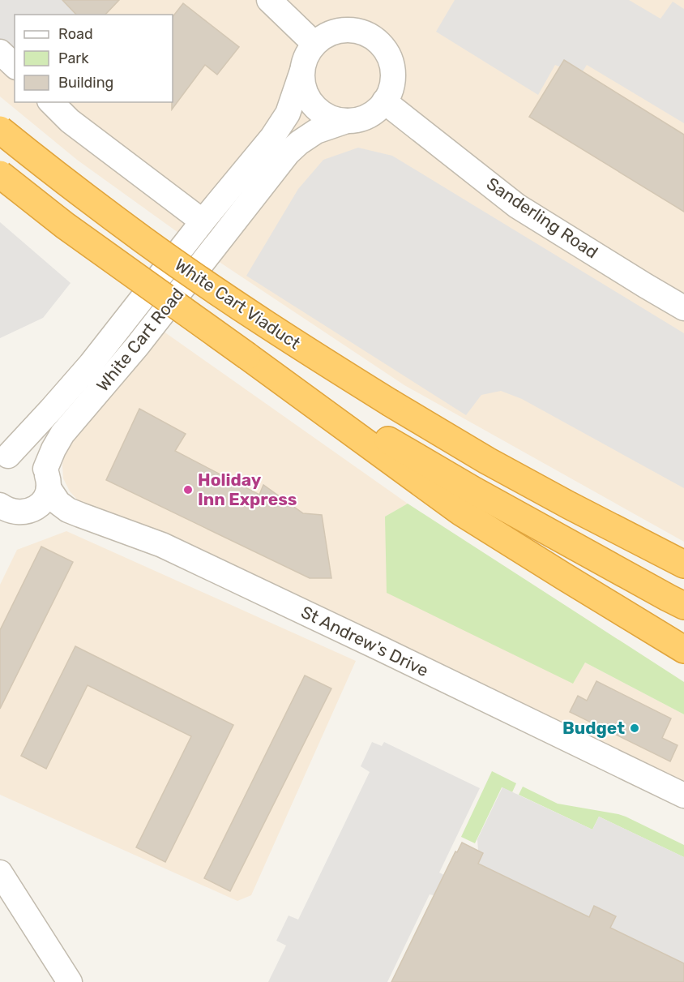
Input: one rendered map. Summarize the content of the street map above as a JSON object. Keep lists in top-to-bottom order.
{
  "streets": {
    "highway": ["White Cart Viaduct"],
    "street": ["Sanderling Road", "White Cart Road", "St Andrew's Drive"]
  },
  "crossings": [
    ["Sanderling Road", "White Cart Road"],
    ["White Cart Road", "St Andrew's Drive"]
  ],
  "places": ["Holiday Inn Express", "Budget"],
  "legend": ["Road", "Park", "Building"]
}
